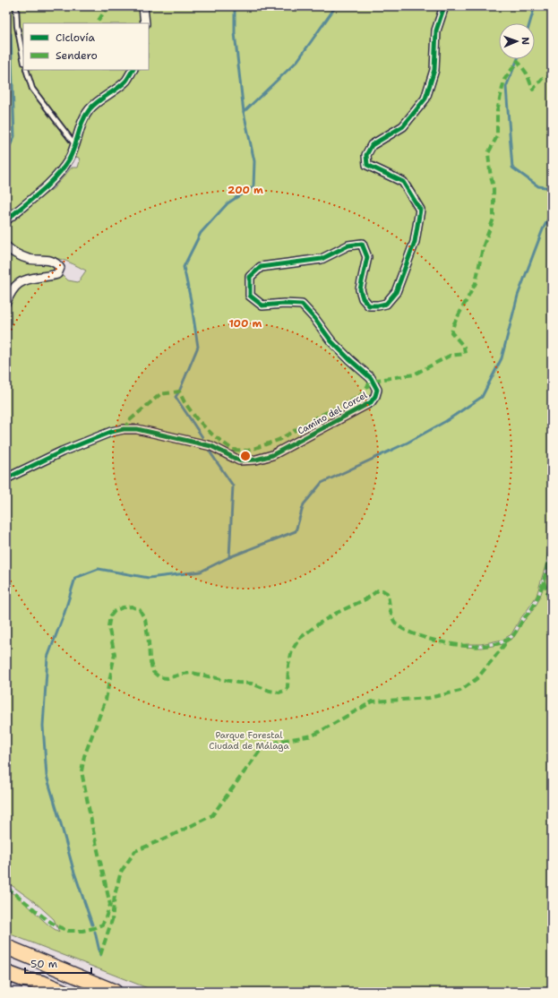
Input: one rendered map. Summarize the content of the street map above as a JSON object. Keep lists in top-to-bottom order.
{
  "streets": {
    "street": ["Camino del Corcel"]
  },
  "parks": ["Parque Forestal Ciudad de Málaga"],
  "legend": ["Ciclovía", "Sendero"],
  "scale_bar": "50 m",
  "north": "right",
  "rings": ["200 m", "100 m"]
}
